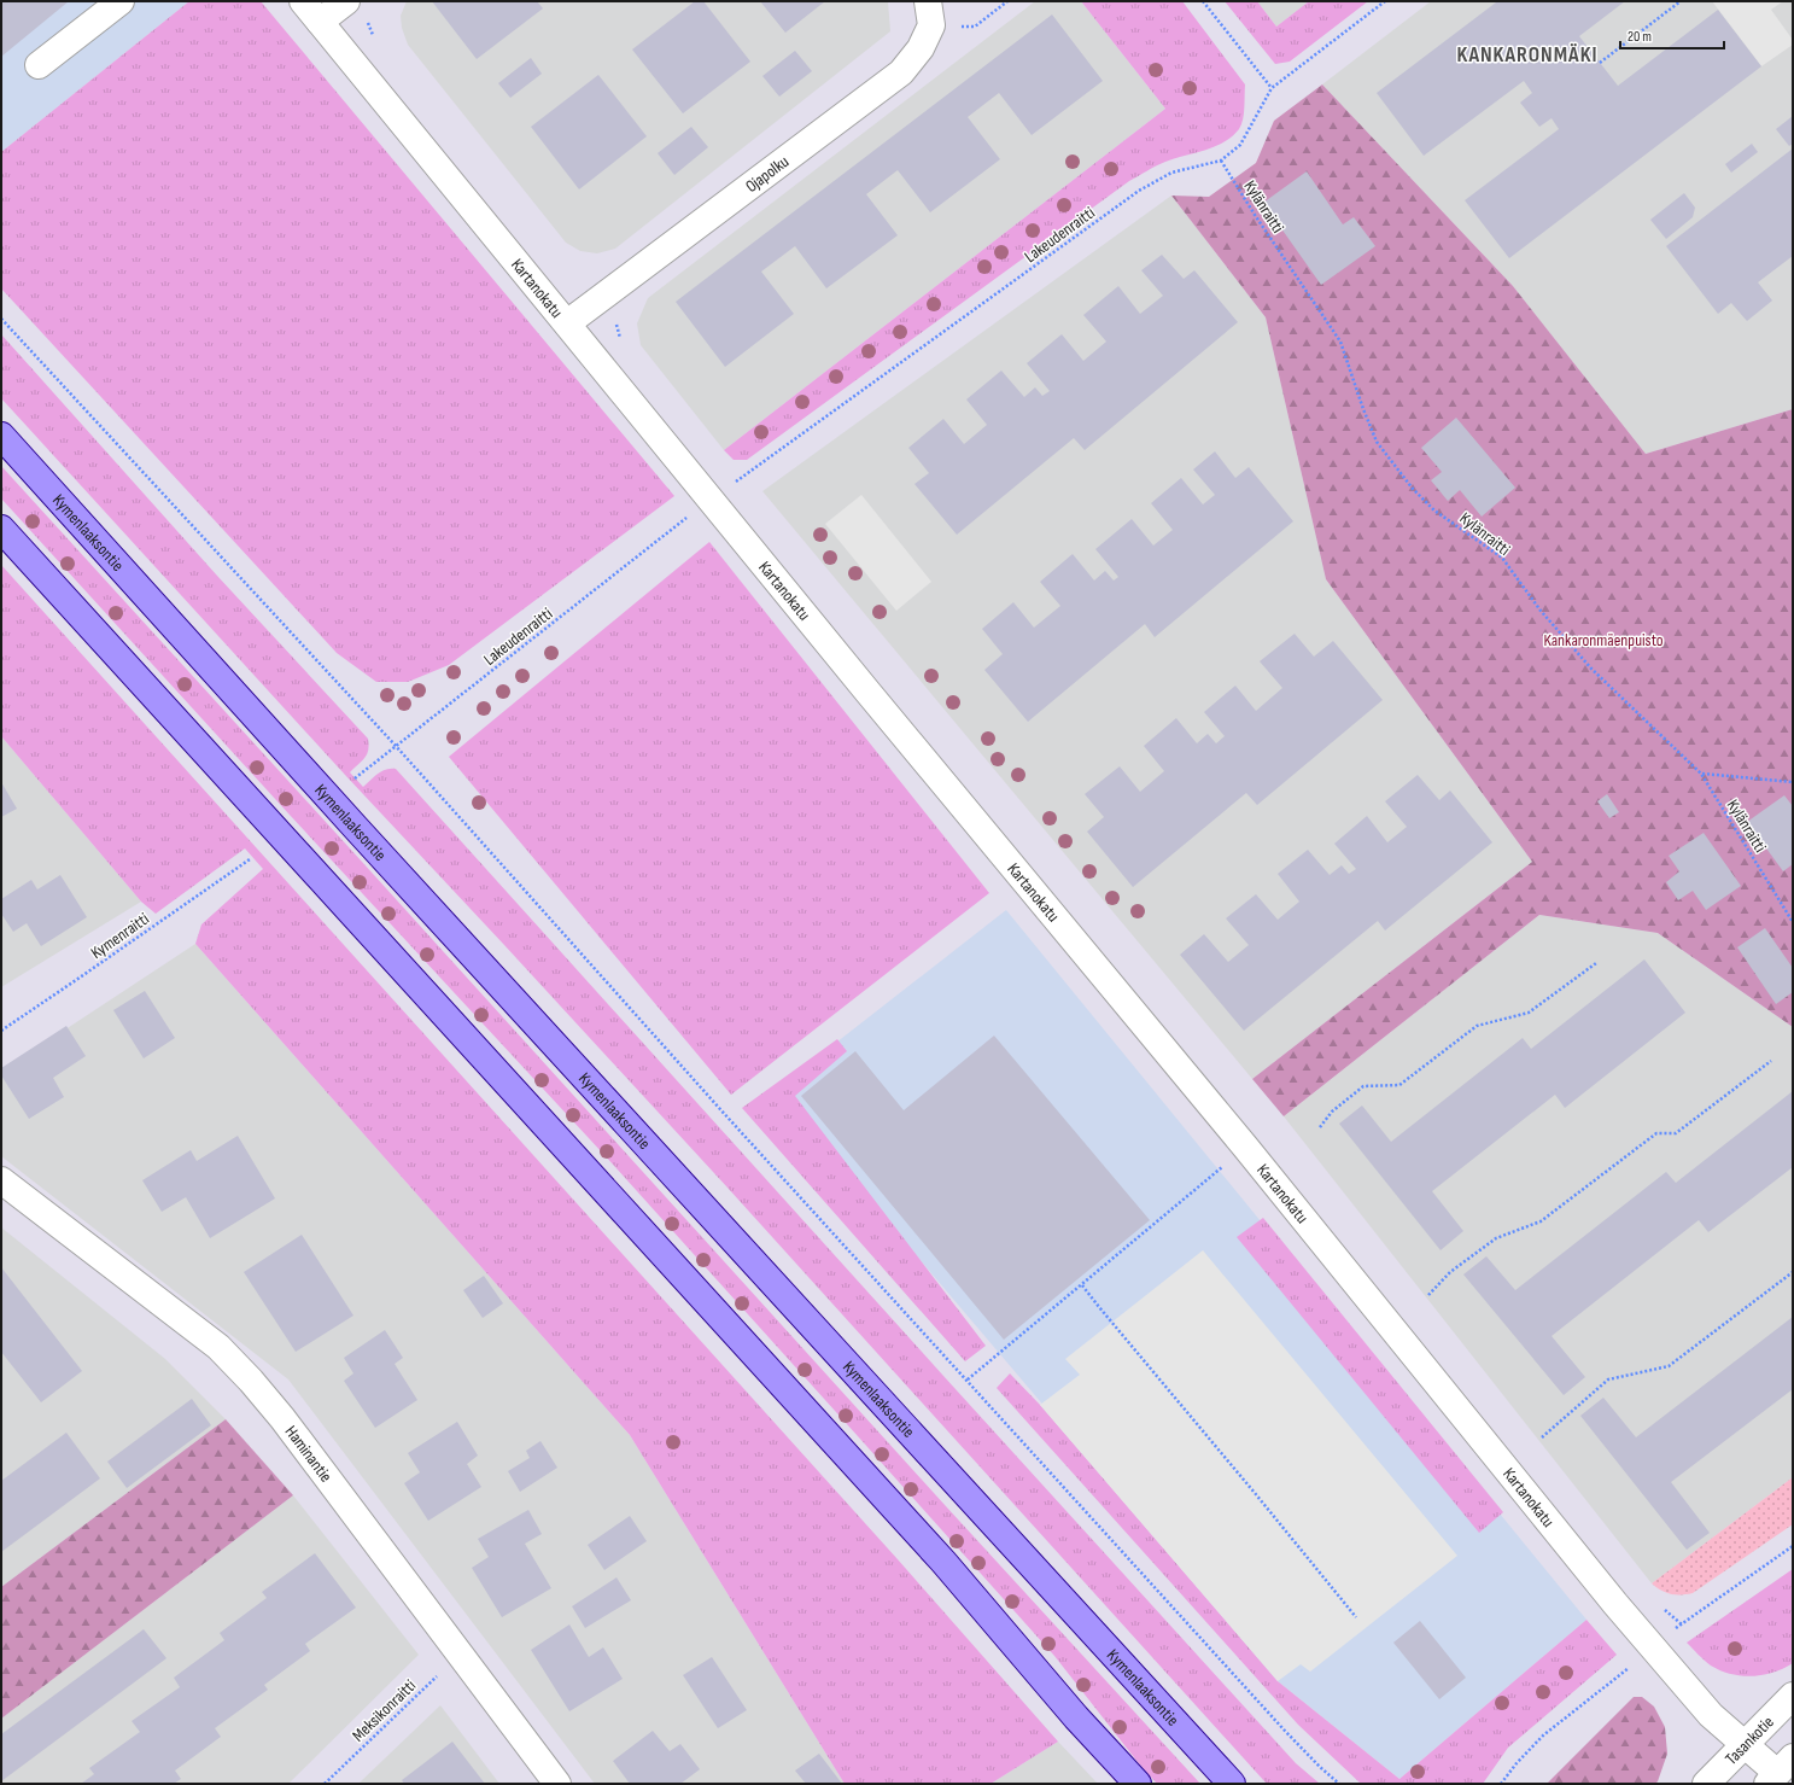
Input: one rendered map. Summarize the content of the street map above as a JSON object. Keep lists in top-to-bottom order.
{
  "streets": {
    "main road": ["Kymenlaaksontie"],
    "street": [
      "Ojapolku",
      "Kartanokatu",
      "Haminantie",
      "Tasankotie"
    ],
    "path": [
      "Kylänraitti",
      "Lakeudenraitti",
      "Kymenraitti",
      "Meksikonraitti"
    ]
  },
  "crossings": [
    ["Ojapolku", "Kartanokatu"],
    ["Kylänraitti", "Lakeudenraitti"],
    ["Kartanokatu", "Tasankotie"],
    ["Haminantie", "Meksikonraitti"]
  ],
  "districts": ["KANKARONMÄKI"],
  "parks": ["Kankaronmäenpuisto"],
  "scale_bar": "20 m"
}
